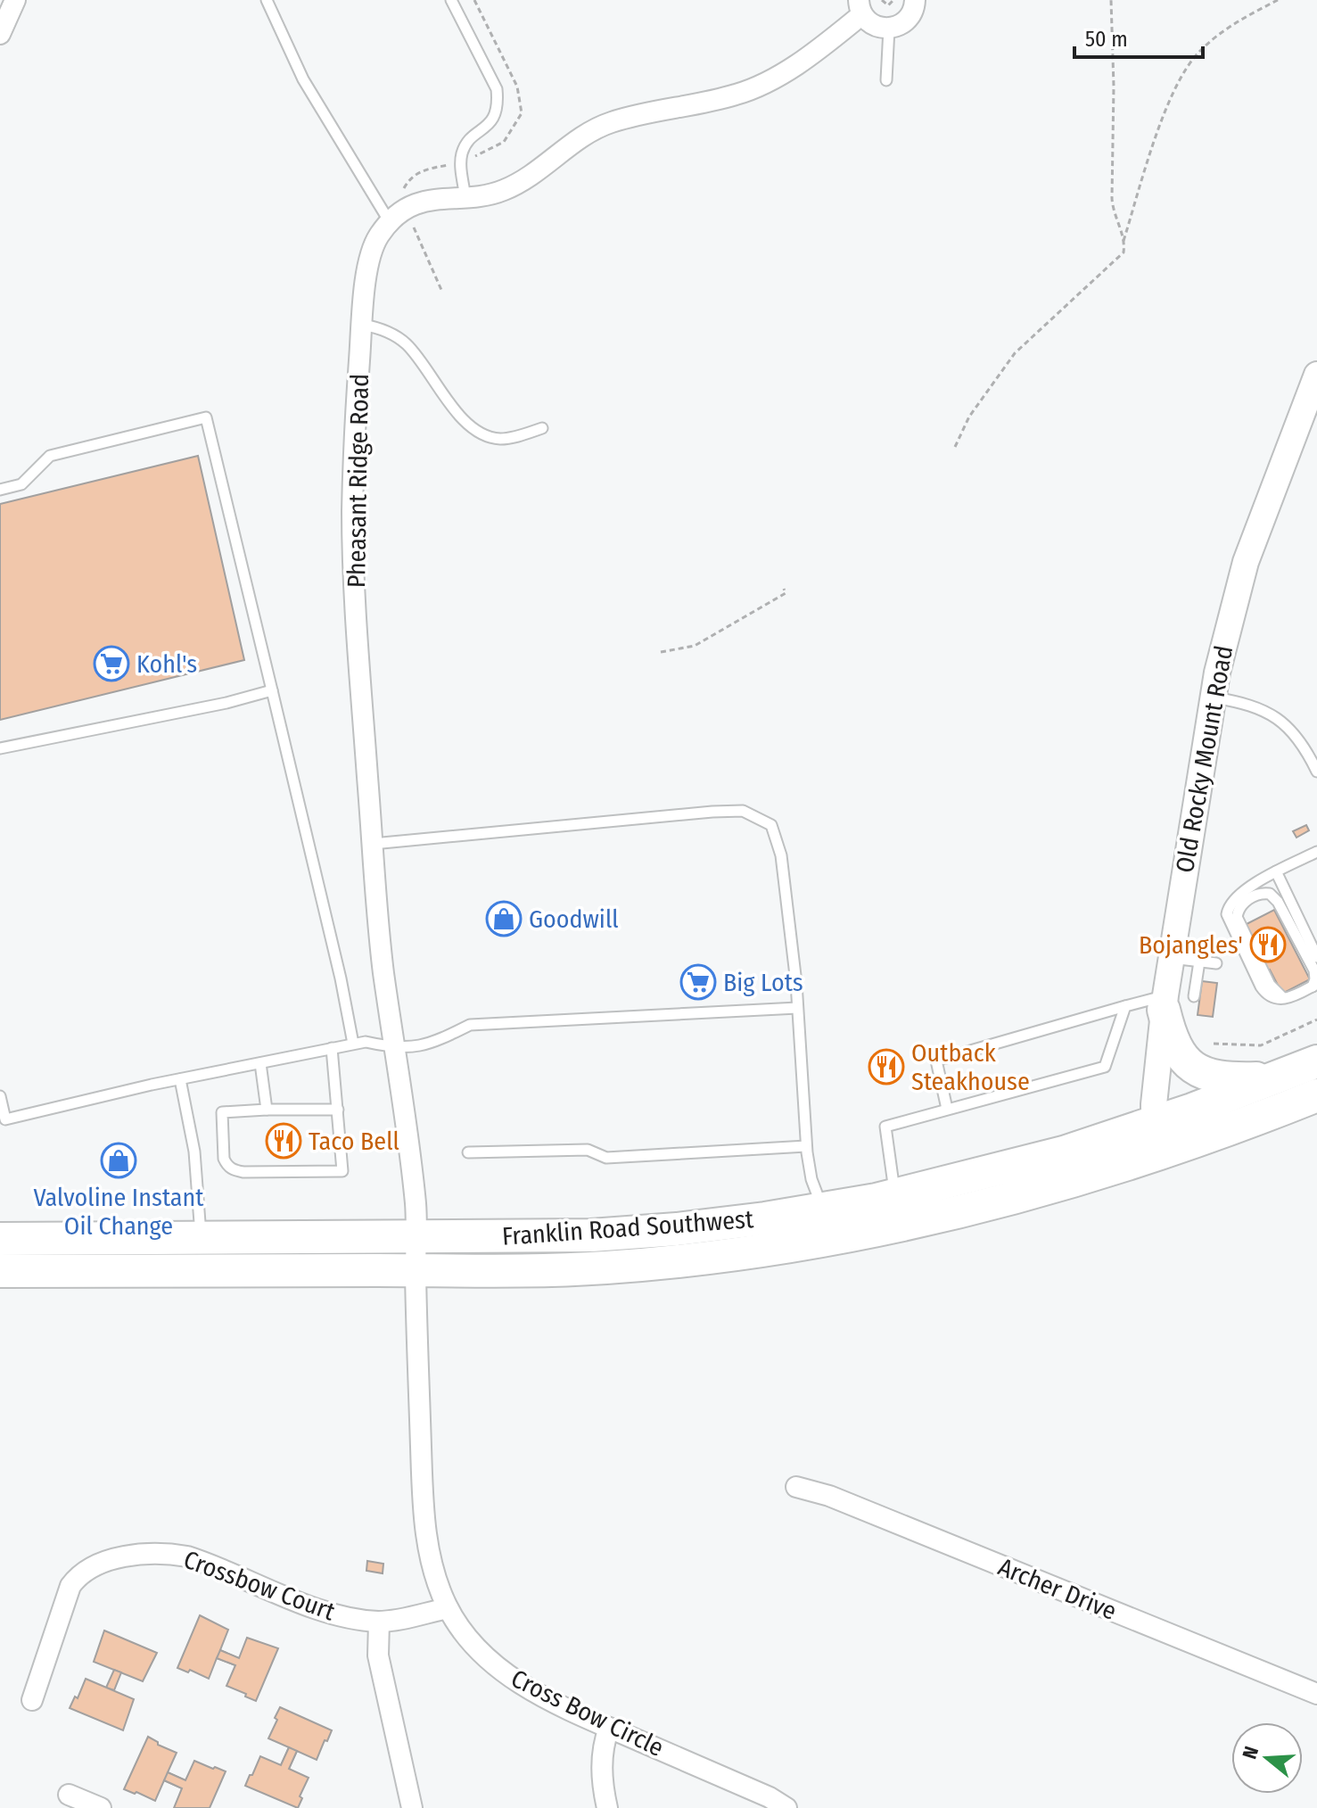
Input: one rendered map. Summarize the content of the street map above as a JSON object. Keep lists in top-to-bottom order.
{
  "streets": {
    "highway": ["Franklin Road Southwest"],
    "street": [
      "Pheasant Ridge Road",
      "Old Rocky Mount Road",
      "Crossbow Court",
      "Archer Drive",
      "Cross Bow Circle"
    ]
  },
  "crossings": [
    ["Pheasant Ridge Road", "Franklin Road Southwest"],
    ["Pheasant Ridge Road", "Cross Bow Circle"],
    ["Old Rocky Mount Road", "Franklin Road Southwest"],
    ["Franklin Road Southwest", "Cross Bow Circle"],
    ["Crossbow Court", "Cross Bow Circle"]
  ],
  "places": {
    "supermarket": ["Kohl's", "Big Lots"],
    "shop": ["Goodwill", "Valvoline Instant Oil Change"],
    "restaurant": ["Bojangles'", "Outback Steakhouse", "Taco Bell"]
  },
  "scale_bar": "50 m",
  "north": "left"
}
